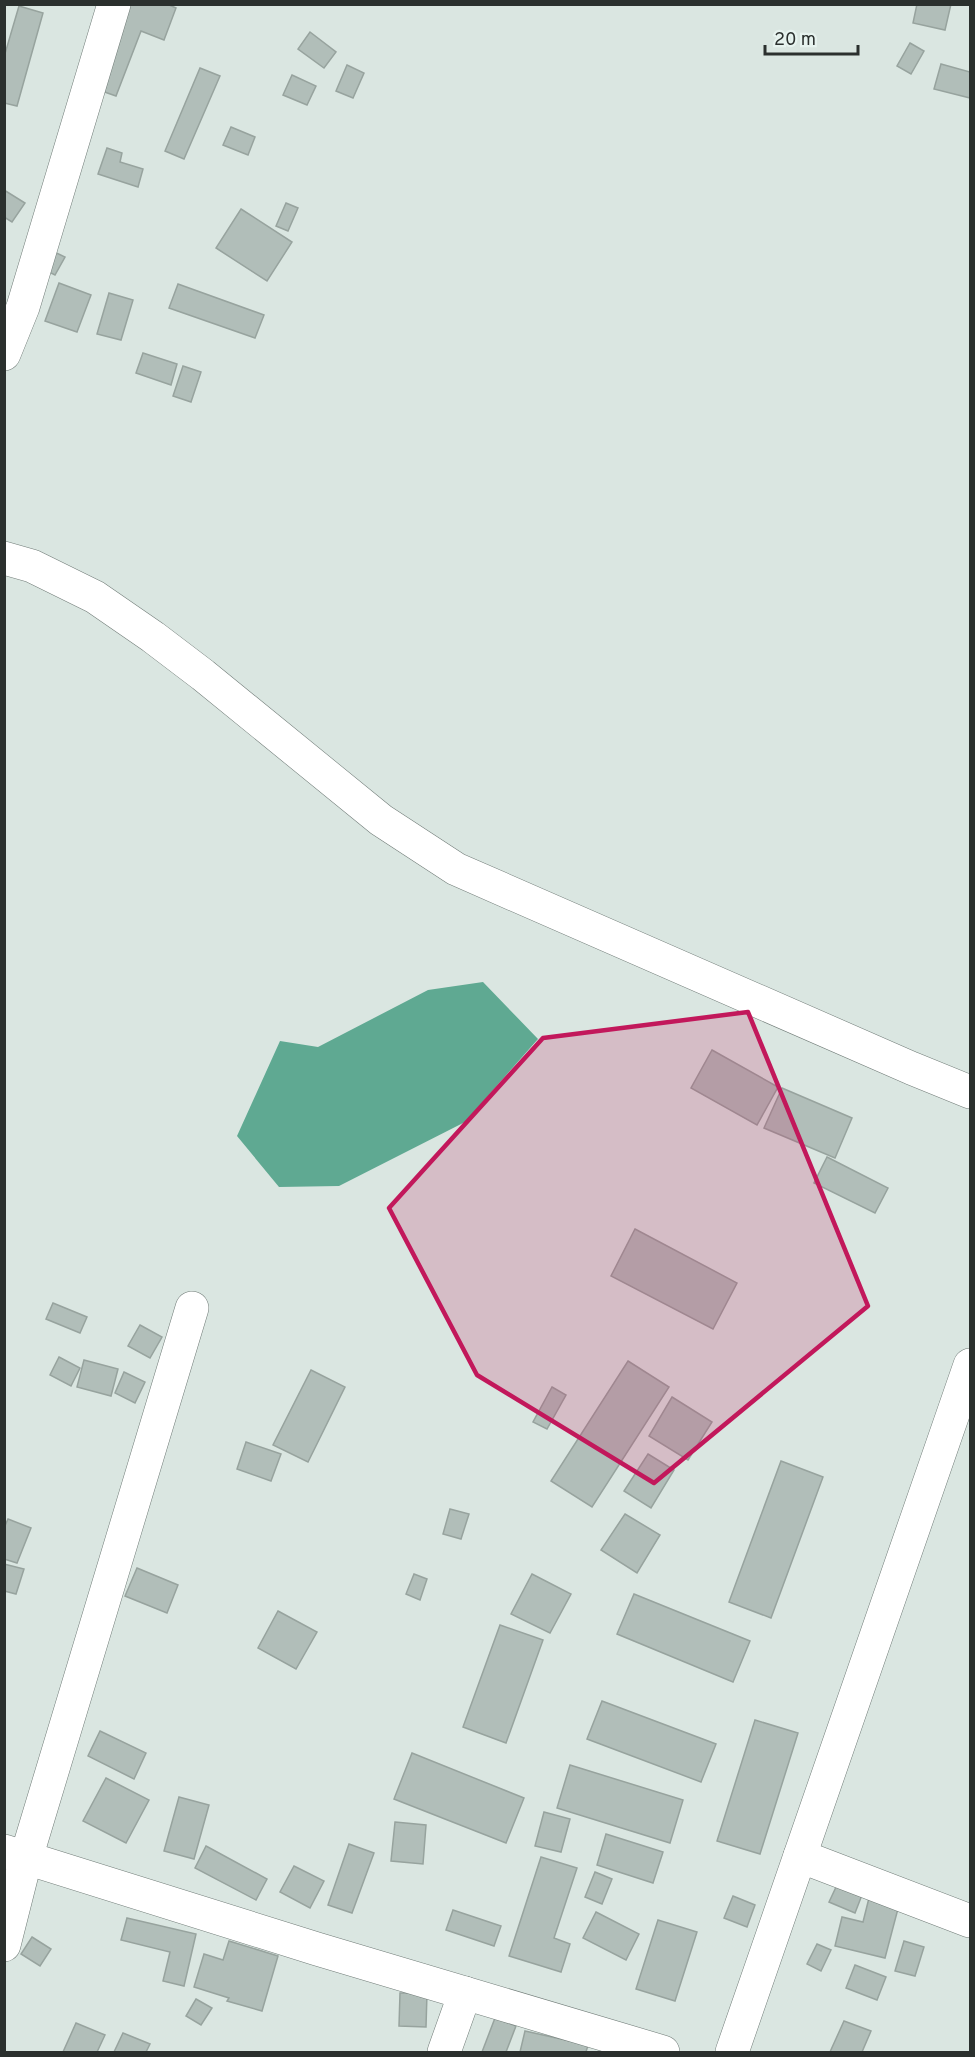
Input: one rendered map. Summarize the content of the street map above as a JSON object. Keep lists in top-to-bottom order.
{
  "scale_bar": "20 m"
}
